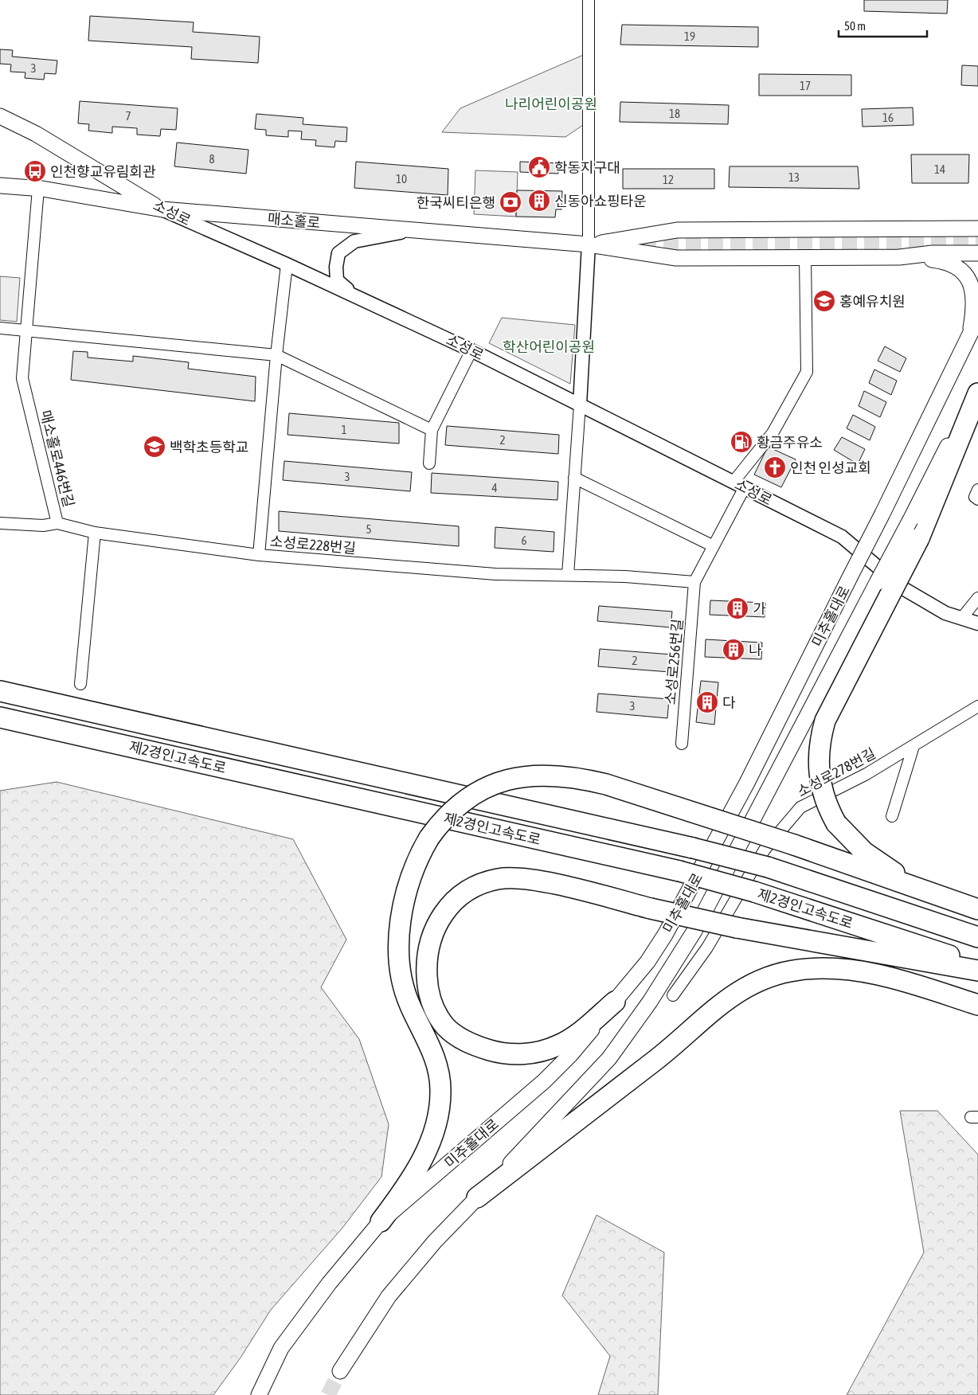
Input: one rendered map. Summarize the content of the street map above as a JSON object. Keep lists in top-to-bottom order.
{
  "streets": {
    "highway": ["제2경인고속도로"],
    "main road": ["소성로", "매소홀로", "미추홀대로"],
    "street": [
      "매소홀로446번길",
      "소성로228번길",
      "소성로256번길",
      "소성로278번길"
    ]
  },
  "crossings": [
    ["소성로", "매소홀로"],
    ["소성로", "소성로228번길"],
    ["소성로", "소성로256번길"],
    ["매소홀로", "매소홀로446번길"],
    ["매소홀로446번길", "소성로228번길"]
  ],
  "parks": ["나리어린이공원", "학산어린이공원"],
  "places": {
    "public building": ["학동지구대"],
    "bus stop": ["인천향교유림회관"],
    "building": [
      "신동아쇼핑타운",
      "가",
      "나",
      "다"
    ],
    "bank": ["한국씨티은행"],
    "school or university": ["홍예유치원", "백학초등학교"],
    "fuel station": ["황금주유소"],
    "church": ["인천 인성교회"]
  },
  "house_numbers": [
    "19",
    "3",
    "17",
    "18",
    "7",
    "16",
    "8",
    "14",
    "13",
    "10",
    "12",
    "1",
    "2",
    "3",
    "4",
    "5",
    "6",
    "2",
    "3"
  ],
  "scale_bar": "50 m"
}
